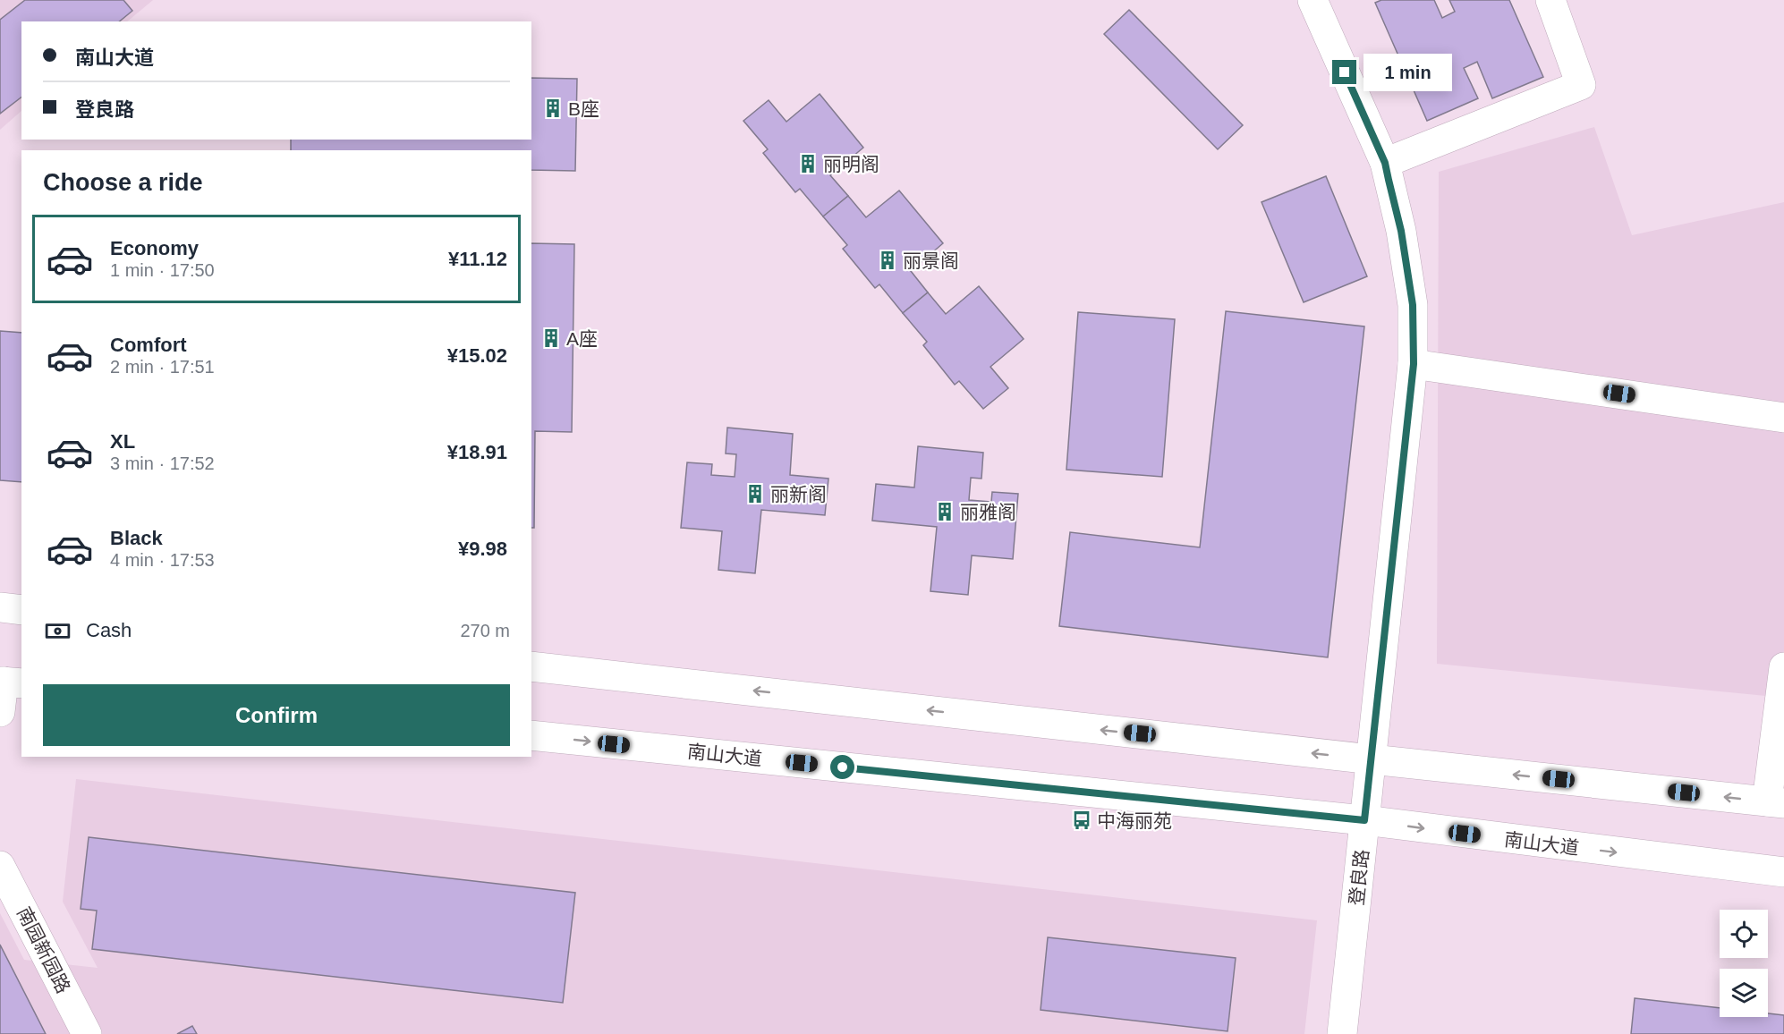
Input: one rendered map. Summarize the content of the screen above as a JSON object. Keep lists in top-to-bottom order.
{
  "streets": {
    "main road": ["南山大道", "登良路", "南园新园路"]
  },
  "crossings": [
    ["南山大道", "登良路"]
  ],
  "places": {
    "building": [
      "B座",
      "丽明阁",
      "丽景阁",
      "A座",
      "丽新阁",
      "丽雅阁"
    ],
    "bus stop": ["中海丽苑"]
  },
  "page": {
    "banner": ["南山大道", "登良路"],
    "bubble": "1 min",
    "heading": "Choose a ride",
    "list": [
      {
        "name": "Economy",
        "note": "1 min · 17:50",
        "value": "¥11.12"
      },
      {
        "name": "Comfort",
        "note": "2 min · 17:51",
        "value": "¥15.02"
      },
      {
        "name": "XL",
        "note": "3 min · 17:52",
        "value": "¥18.91"
      },
      {
        "name": "Black",
        "note": "4 min · 17:53",
        "value": "¥9.98"
      }
    ],
    "pay": ["Cash", "270 m"],
    "buttons": "Confirm"
  }
}
